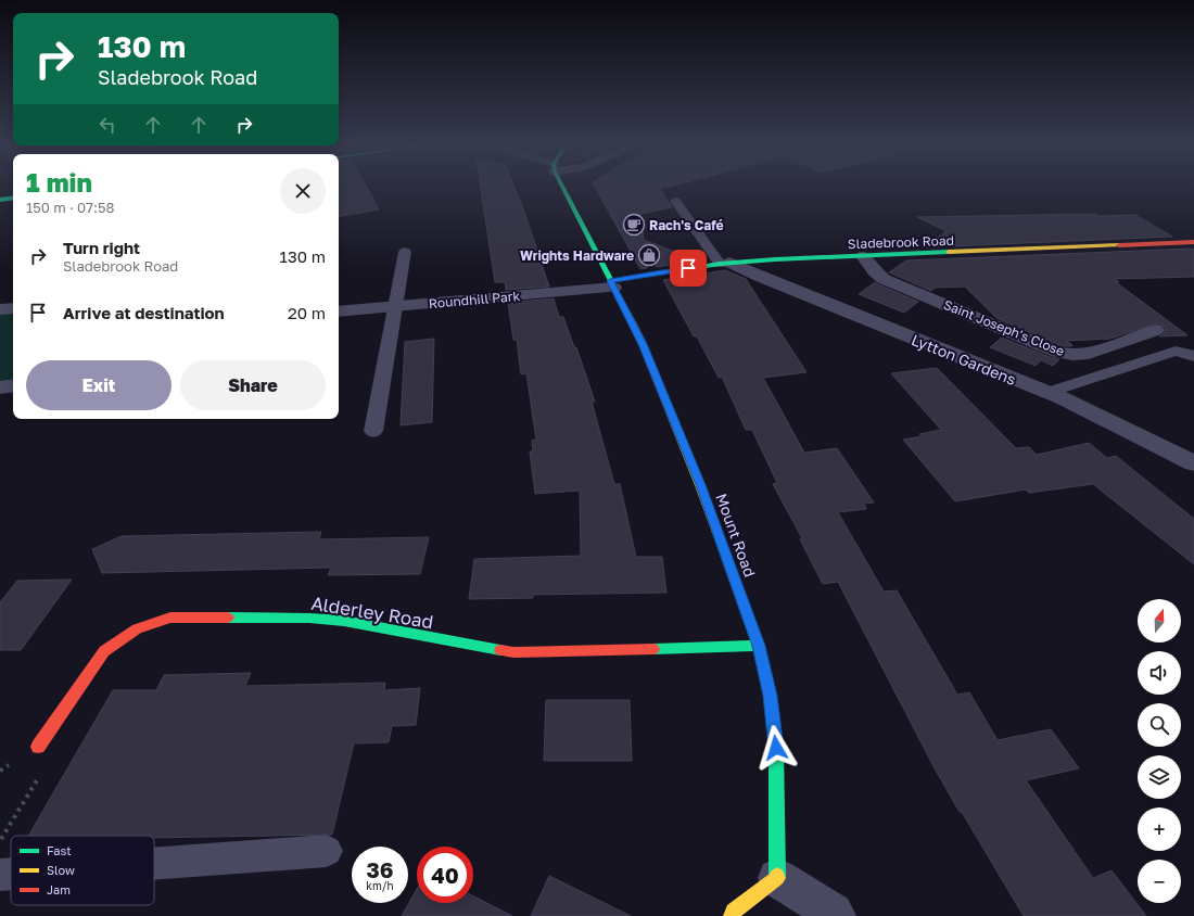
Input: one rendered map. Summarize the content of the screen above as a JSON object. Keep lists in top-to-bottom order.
{
  "streets": {
    "street": [
      "Sladebrook Road",
      "Roundhill Park",
      "Saint Joseph's Close",
      "Lytton Gardens",
      "Mount Road",
      "Alderley Road"
    ]
  },
  "crossings": [
    ["Sladebrook Road", "Roundhill Park"],
    ["Sladebrook Road", "Saint Joseph's Close"],
    ["Sladebrook Road", "Lytton Gardens"],
    ["Sladebrook Road", "Mount Road"],
    ["Roundhill Park", "Mount Road"],
    ["Mount Road", "Alderley Road"]
  ],
  "places": {
    "cafe": ["Rach's Café"],
    "shop": ["Wrights Hardware"]
  },
  "legend": ["Fast", "Slow", "Jam"],
  "north": "top",
  "page": {
    "turn": ["130 m", "Sladebrook Road"],
    "heading": ["1 min", "150 m · 07:58"],
    "list": [
      {
        "name": "Turn right",
        "note": "Sladebrook Road",
        "value": "130 m"
      },
      {
        "name": "Arrive at destination",
        "value": "20 m"
      }
    ],
    "buttons": ["Exit", "Share"],
    "map_buttons": ["+", "−"],
    "speed": "36 km/h",
    "limit": "40"
  }
}
